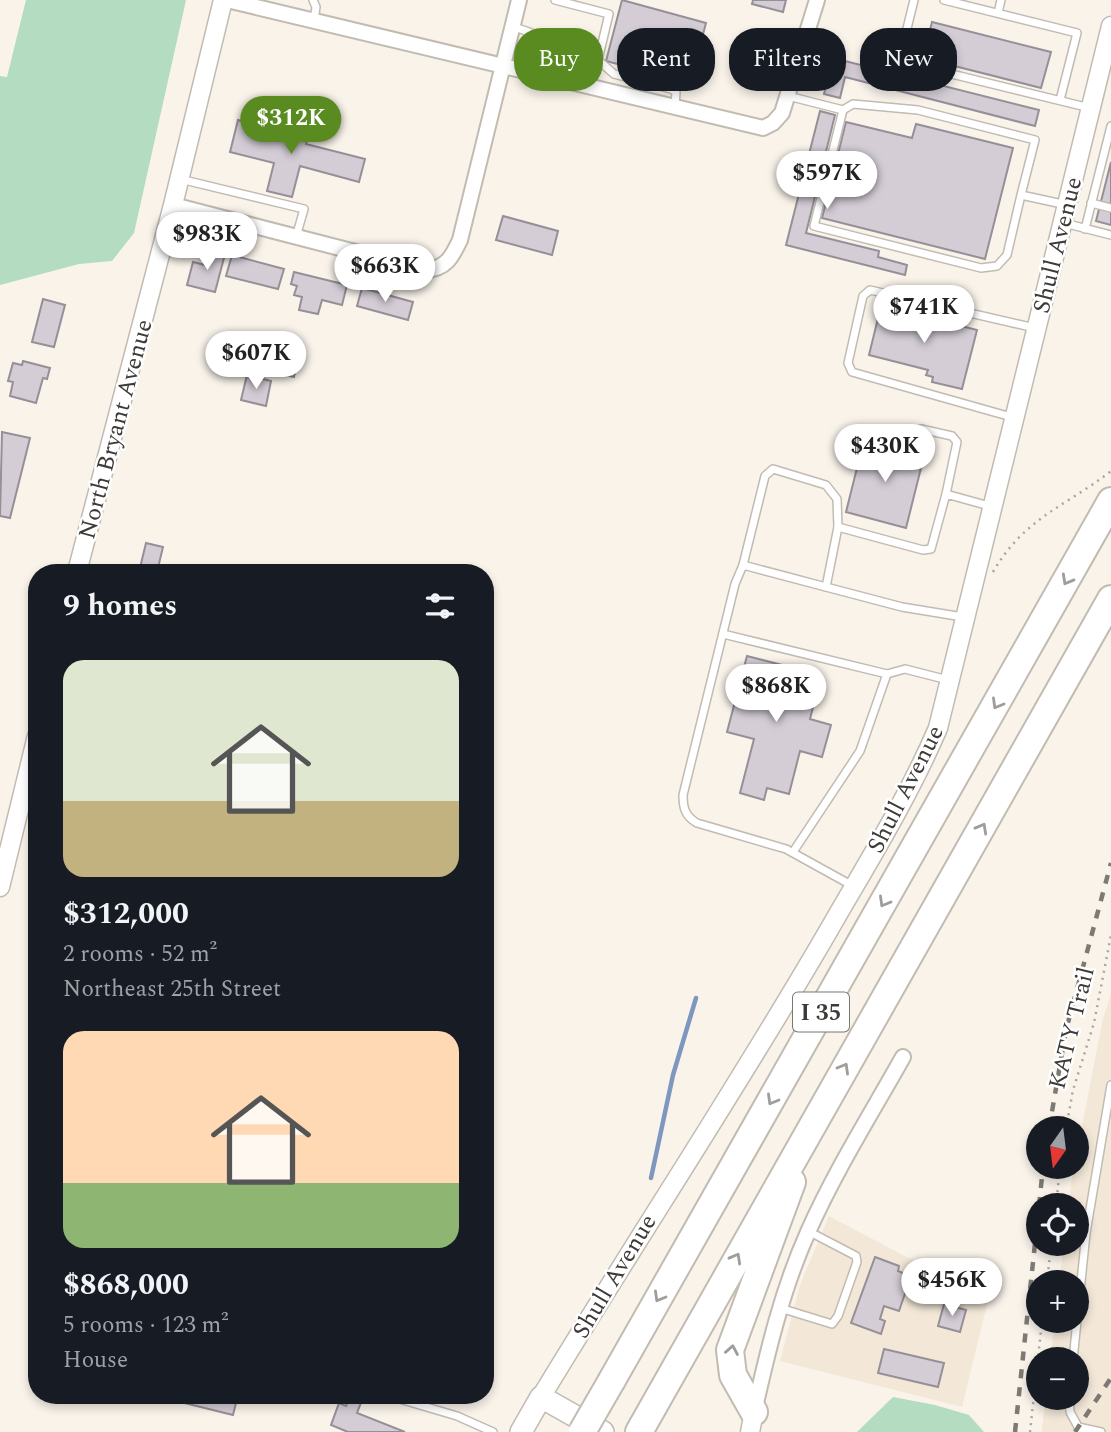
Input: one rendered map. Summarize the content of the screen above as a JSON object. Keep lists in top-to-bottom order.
{
  "streets": {
    "highway": ["I 35"],
    "street": ["Shull Avenue", "North Bryant Avenue"],
    "path": ["KATY Trail"]
  },
  "north": "bottom",
  "page": {
    "chip": [
      "Buy",
      "Rent",
      "Filters",
      "New"
    ],
    "price": [
      "$312K",
      "$597K",
      "$983K",
      "$663K",
      "$741K",
      "$607K",
      "$430K",
      "$868K",
      "$456K"
    ],
    "heading": "9 homes",
    "list": [
      {
        "name": "$312,000",
        "note": "2 rooms · 52 m² · Northeast 25th Street"
      },
      {
        "name": "$868,000",
        "note": "5 rooms · 123 m² · House"
      }
    ],
    "map_buttons": ["+", "−"]
  }
}
